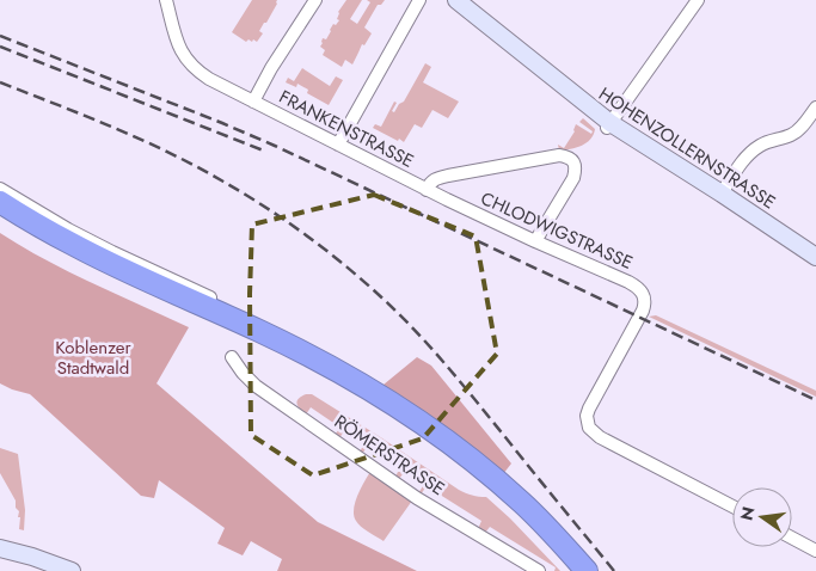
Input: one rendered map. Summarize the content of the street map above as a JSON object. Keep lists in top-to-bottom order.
{
  "streets": {
    "street": [
      "FRANKENSTRASSE",
      "HOHENZOLLERNSTRASSE",
      "CHLODWIGSTRASSE",
      "RÖMERSTRASSE"
    ]
  },
  "crossings": [
    ["FRANKENSTRASSE", "CHLODWIGSTRASSE"]
  ],
  "parks": ["Koblenzer Stadtwald"],
  "north": "left"
}
